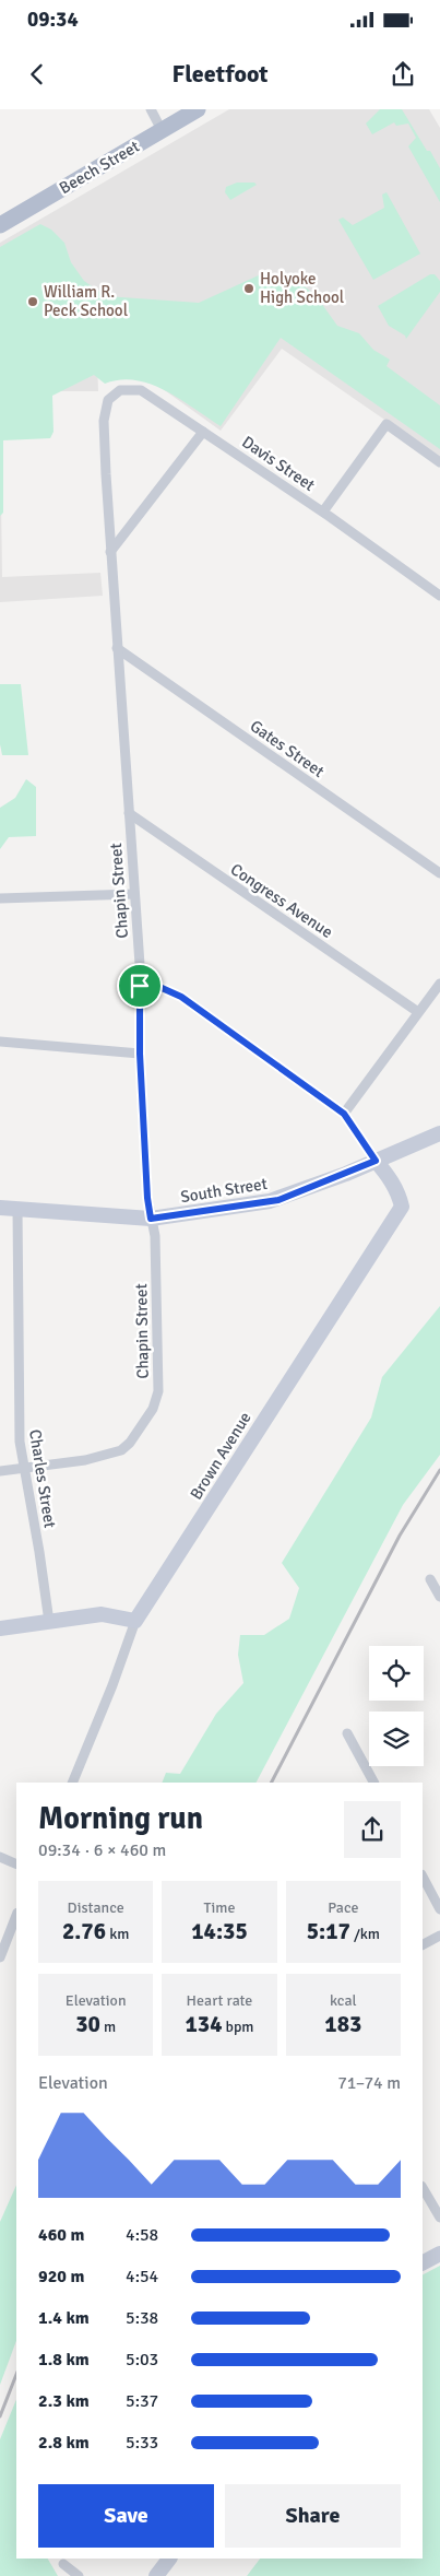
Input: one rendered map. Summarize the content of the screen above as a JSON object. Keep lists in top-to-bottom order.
{
  "streets": {
    "main road": ["Beech Street"],
    "street": [
      "Davis Street",
      "Gates Street",
      "Chapin Street",
      "Congress Avenue",
      "South Street",
      "Brown Avenue",
      "Charles Street"
    ]
  },
  "crossings": [
    ["Davis Street", "Chapin Street"],
    ["Gates Street", "Chapin Street"],
    ["Chapin Street", "Congress Avenue"],
    ["Chapin Street", "South Street"],
    ["Chapin Street", "Charles Street"],
    ["South Street", "Brown Avenue"],
    ["South Street", "Charles Street"]
  ],
  "places": ["Holyoke High School", "William R. Peck School"],
  "page": {
    "status": "09:34",
    "header": "Fleetfoot",
    "heading": ["Morning run", "09:34 · 6 × 460 m"],
    "stats": [
      ["Distance", "2.76 km"],
      ["Time", "14:35"],
      ["Pace", "5:17 /km"],
      ["Elevation", "30 m"],
      ["Heart rate", "134 bpm"],
      ["kcal", "183"]
    ],
    "chart": ["Elevation", "71–74 m"],
    "list": [
      {
        "name": "460 m",
        "note": "4:58"
      },
      {
        "name": "920 m",
        "note": "4:54"
      },
      {
        "name": "1.4 km",
        "note": "5:38"
      },
      {
        "name": "1.8 km",
        "note": "5:03"
      },
      {
        "name": "2.3 km",
        "note": "5:37"
      },
      {
        "name": "2.8 km",
        "note": "5:33"
      }
    ],
    "buttons": ["Save", "Share"]
  }
}
